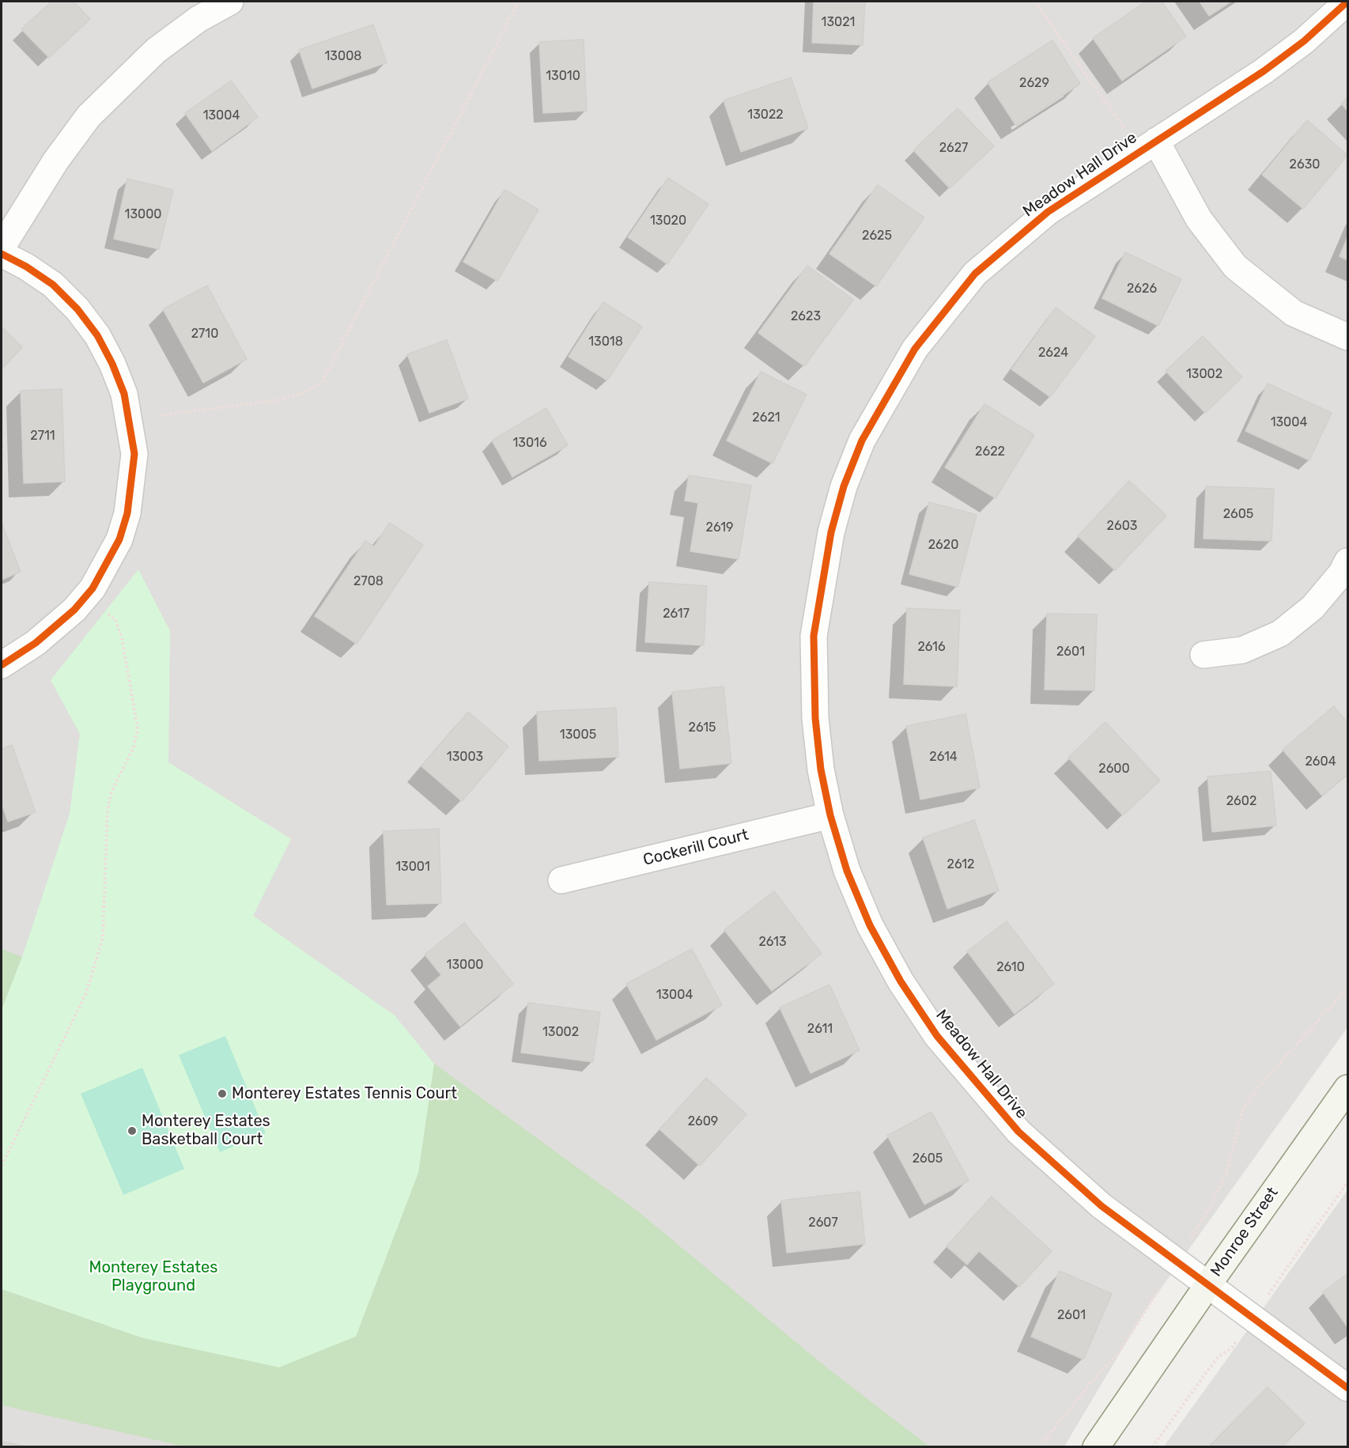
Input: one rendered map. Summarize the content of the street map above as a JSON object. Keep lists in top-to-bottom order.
{
  "streets": {
    "main road": ["Monroe Street"],
    "street": ["Meadow Hall Drive", "Cockerill Court"]
  },
  "crossings": [
    ["Meadow Hall Drive", "Cockerill Court"],
    ["Meadow Hall Drive", "Monroe Street"]
  ],
  "parks": ["Monterey Estates Playground"],
  "places": ["Monterey Estates Tennis Court", "Monterey Estates Basketball Court"],
  "house_numbers": [
    "13021",
    "13008",
    "13010",
    "2629",
    "13022",
    "13004",
    "2627",
    "2630",
    "13000",
    "13020",
    "2625",
    "2626",
    "2623",
    "2710",
    "13018",
    "2624",
    "13002",
    "2621",
    "13004",
    "2711",
    "13016",
    "2622",
    "2605",
    "2603",
    "2619",
    "2620",
    "2708",
    "2617",
    "2616",
    "2601",
    "2615",
    "13005",
    "13003",
    "2614",
    "2604",
    "2600",
    "2602",
    "2612",
    "13001",
    "2613",
    "13000",
    "2610",
    "13004",
    "2611",
    "13002",
    "2609",
    "2605",
    "2607",
    "2601"
  ]
}
